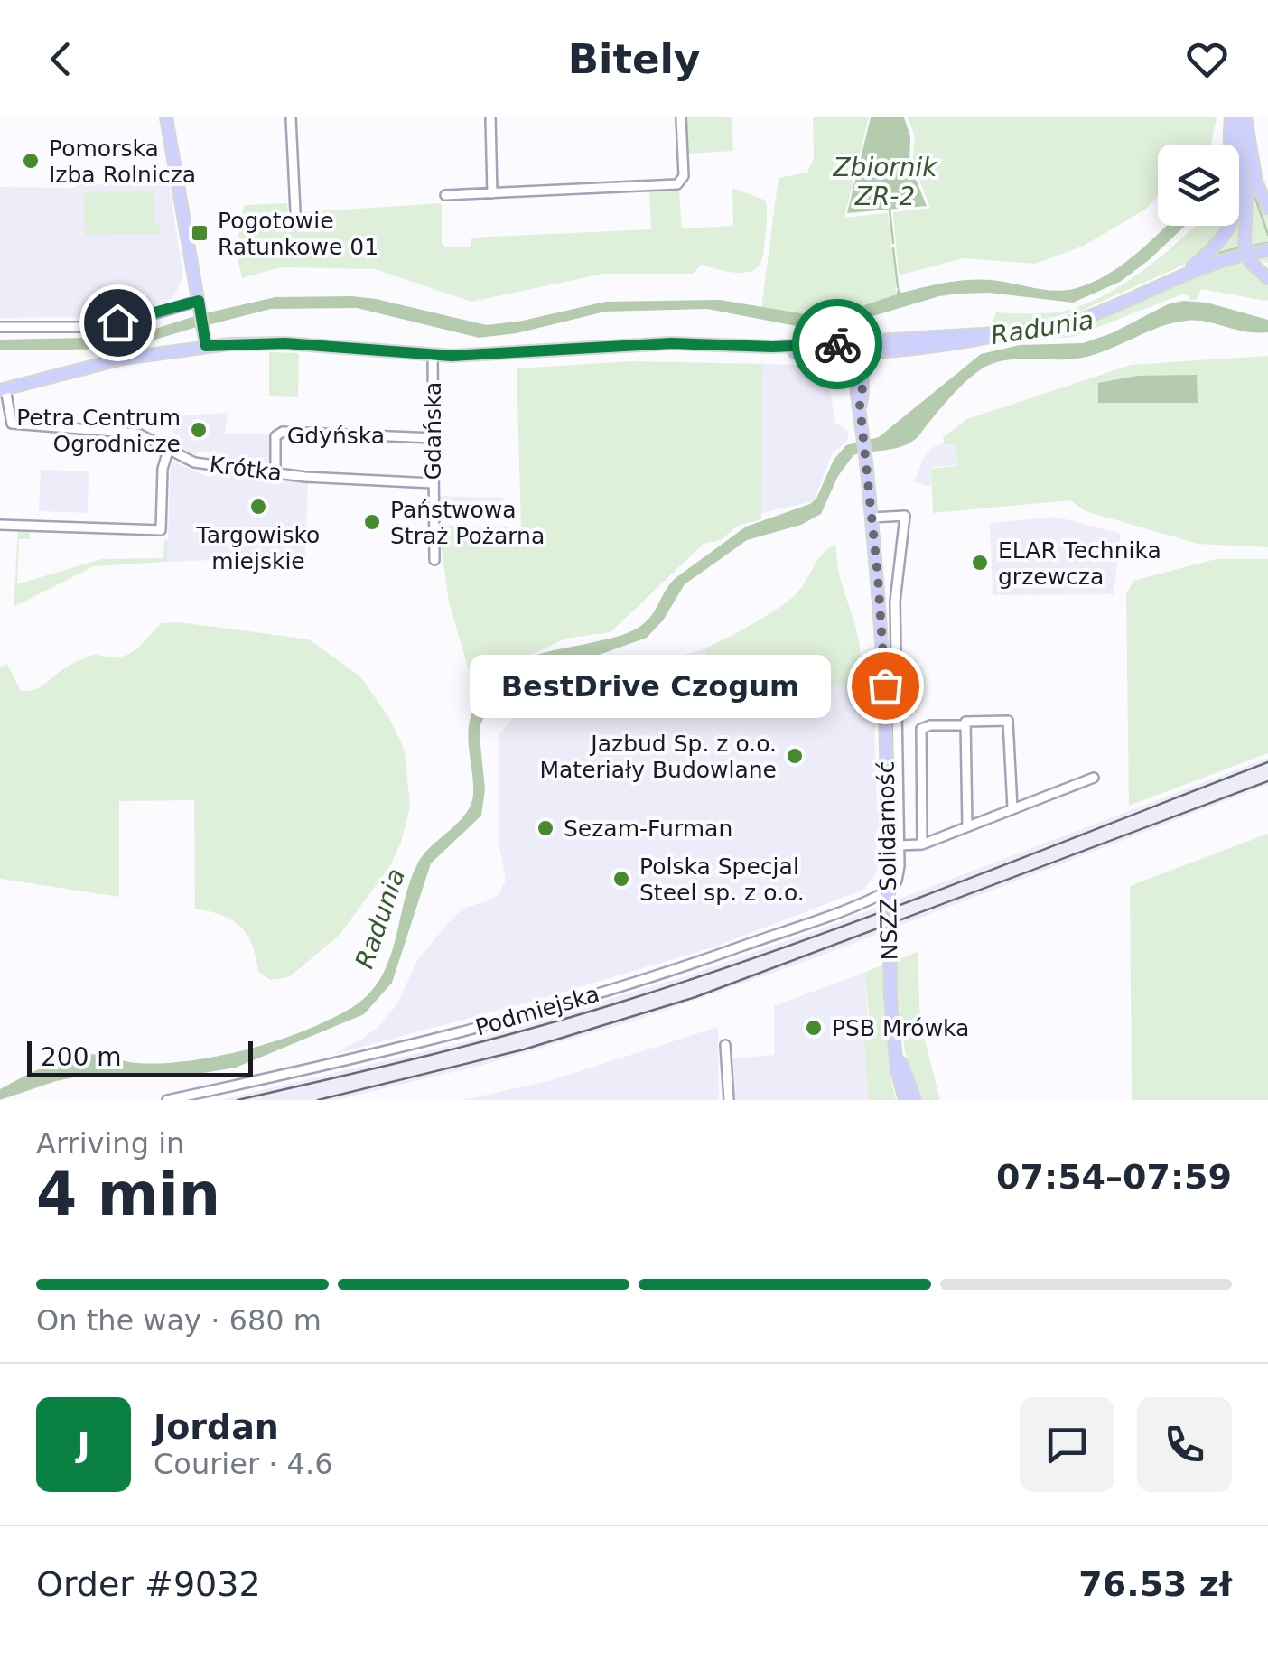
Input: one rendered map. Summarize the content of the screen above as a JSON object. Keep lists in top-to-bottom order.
{
  "streets": {
    "main road": ["NSZZ Solidarność"],
    "street": [
      "Gdańska",
      "Gdyńska",
      "Krótka",
      "Podmiejska"
    ]
  },
  "crossings": [
    ["Gdańska", "Gdyńska"],
    ["Gdańska", "Krótka"],
    ["Gdyńska", "Krótka"]
  ],
  "water": ["Zbiornik ZR-2", "Radunia"],
  "places": {
    "other": [
      "Pomorska Izba Rolnicza",
      "Petra Centrum Ogrodnicze",
      "Targowisko miejskie",
      "Państwowa Straż Pożarna",
      "ELAR Technika grzewcza",
      "BestDrive Czogum",
      "Jazbud Sp. z o.o. Materiały Budowlane",
      "Sezam-Furman",
      "Polska Specjal Steel sp. z o.o.",
      "PSB Mrówka"
    ],
    "transit": ["Pogotowie Ratunkowe 01"]
  },
  "scale_bar": "200 m",
  "page": {
    "header": "Bitely",
    "bubble": "BestDrive Czogum",
    "scale": "200 m",
    "heading": ["4 min", "Arriving in", "07:54–07:59"],
    "panel": [
      "Jordan",
      "Courier · 4.6",
      "Order #9032",
      "76.53 zł"
    ],
    "bar": "On the way · 680 m",
    "round": "J"
  }
}
